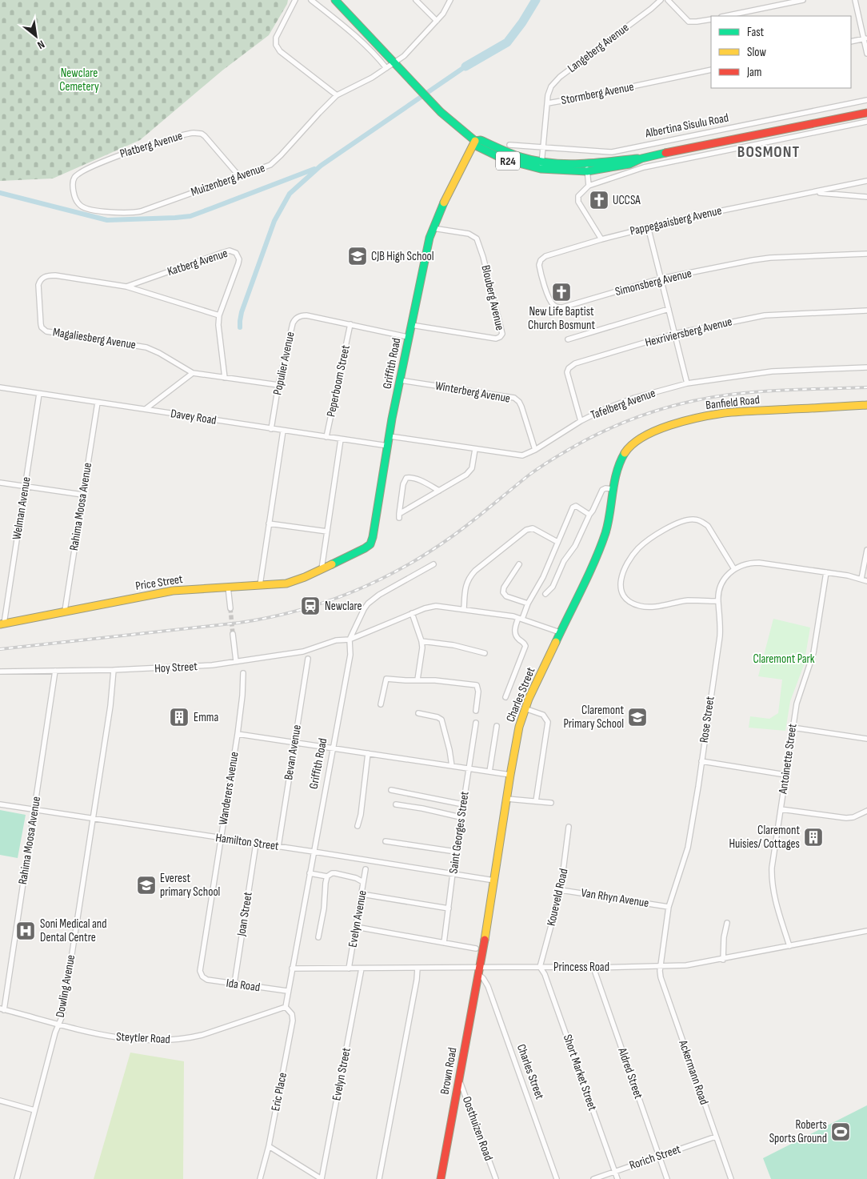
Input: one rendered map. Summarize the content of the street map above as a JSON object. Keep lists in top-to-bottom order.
{
  "streets": {
    "street": [
      "Langeberg Avenue",
      "Stormberg Avenue",
      "Albertina Sisulu Road",
      "Platberg Avenue",
      "R24",
      "Muizenberg Avenue",
      "Pappegaaisberg Avenue",
      "Katberg Avenue",
      "Simonsberg Avenue",
      "Blouberg Avenue",
      "Hexriviersberg Avenue",
      "Magaliesberg Avenue",
      "Populier Avenue",
      "Griffith Road",
      "Peperboom Street",
      "Winterberg Avenue",
      "Banfield Road",
      "Tafelberg Avenue",
      "Davey Road",
      "Rahima Moosa Avenue",
      "Welman Avenue",
      "Price Street",
      "Hoy Street",
      "Charles Street",
      "Rose Street",
      "Bevan Avenue",
      "Antoinette Street",
      "Wanderers Avenue",
      "Saint Georges Street",
      "Hamilton Street",
      "Koueveld Road",
      "Van Rhyn Avenue",
      "Joan Street",
      "Evelyn Avenue",
      "Princess Road",
      "Ida Road",
      "Dowling Avenue",
      "Steytler Road",
      "Brown Road",
      "Short Market Street",
      "Ackermann Road",
      "Aldred Street",
      "Evelyn Street",
      "Eric Place",
      "Oosthuizen Road",
      "Rorich Street"
    ]
  },
  "crossings": [
    ["Langeberg Avenue", "Stormberg Avenue"],
    ["Stormberg Avenue", "Albertina Sisulu Road"],
    ["Albertina Sisulu Road", "Muizenberg Avenue"],
    ["Albertina Sisulu Road", "Griffith Road"],
    ["Platberg Avenue", "Muizenberg Avenue"],
    ["Pappegaaisberg Avenue", "Simonsberg Avenue"],
    ["Katberg Avenue", "Magaliesberg Avenue"],
    ["Blouberg Avenue", "Griffith Road"],
    ["Hexriviersberg Avenue", "Tafelberg Avenue"],
    ["Magaliesberg Avenue", "Populier Avenue"],
    ["Populier Avenue", "Griffith Road"],
    ["Populier Avenue", "Peperboom Street"],
    ["Populier Avenue", "Davey Road"],
    ["Griffith Road", "Winterberg Avenue"],
    ["Griffith Road", "Tafelberg Avenue"],
    ["Griffith Road", "Davey Road"],
    ["Griffith Road", "Price Street"],
    ["Griffith Road", "Hoy Street"],
    ["Griffith Road", "Hamilton Street"],
    ["Griffith Road", "Princess Road"],
    ["Griffith Road", "Ida Road"],
    ["Griffith Road", "Steytler Road"],
    ["Griffith Road", "Eric Place"],
    ["Peperboom Street", "Davey Road"],
    ["Winterberg Avenue", "Tafelberg Avenue"],
    ["Banfield Road", "Charles Street"],
    ["Davey Road", "Rahima Moosa Avenue"],
    ["Davey Road", "Welman Avenue"],
    ["Rahima Moosa Avenue", "Price Street"],
    ["Rahima Moosa Avenue", "Hoy Street"],
    ["Rahima Moosa Avenue", "Hamilton Street"],
    ["Rahima Moosa Avenue", "Steytler Road"],
    ["Welman Avenue", "Price Street"],
    ["Hoy Street", "Charles Street"],
    ["Hoy Street", "Dowling Avenue"],
    ["Charles Street", "Hamilton Street"],
    ["Charles Street", "Princess Road"],
    ["Charles Street", "Brown Road"],
    ["Rose Street", "Van Rhyn Avenue"],
    ["Rose Street", "Princess Road"],
    ["Rose Street", "Ackermann Road"],
    ["Bevan Avenue", "Hamilton Street"],
    ["Antoinette Street", "Princess Road"],
    ["Wanderers Avenue", "Hamilton Street"],
    ["Wanderers Avenue", "Ida Road"],
    ["Saint Georges Street", "Hamilton Street"],
    ["Hamilton Street", "Joan Street"],
    ["Hamilton Street", "Dowling Avenue"],
    ["Koueveld Road", "Van Rhyn Avenue"],
    ["Koueveld Road", "Princess Road"],
    ["Koueveld Road", "Short Market Street"],
    ["Joan Street", "Ida Road"],
    ["Evelyn Avenue", "Princess Road"],
    ["Princess Road", "Brown Road"],
    ["Princess Road", "Short Market Street"],
    ["Princess Road", "Ackermann Road"],
    ["Princess Road", "Aldred Street"],
    ["Princess Road", "Evelyn Street"],
    ["Dowling Avenue", "Steytler Road"],
    ["Steytler Road", "Eric Place"],
    ["Brown Road", "Oosthuizen Road"],
    ["Short Market Street", "Rorich Street"],
    ["Ackermann Road", "Rorich Street"],
    ["Aldred Street", "Rorich Street"]
  ],
  "districts": ["BOSMONT"],
  "parks": ["Newclare Cemetery", "Claremont Park"],
  "places": {
    "church": ["UCCSA", "New Life Baptist Church Bosmunt"],
    "school or university": ["CJB High School", "Claremont Primary School", "Everest primary School"],
    "station": ["Newclare"],
    "building": ["Emma", "Claremont Huisies/ Cottages"],
    "hospital": ["Soni Medical and Dental Centre"],
    "sports": ["Roberts Sports Ground"]
  },
  "legend": ["Fast", "Slow", "Jam"],
  "north": "bottom right"
}
